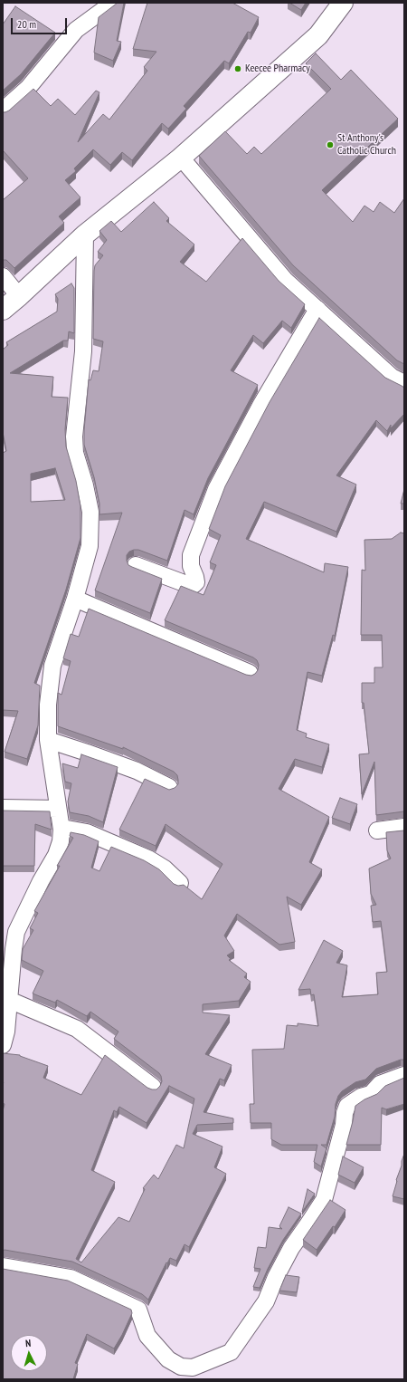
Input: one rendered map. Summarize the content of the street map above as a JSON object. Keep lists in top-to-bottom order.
{
  "places": ["Keecee Pharmacy", "St Anthony's Catholic Church"],
  "scale_bar": "20 m",
  "north": "top"
}
